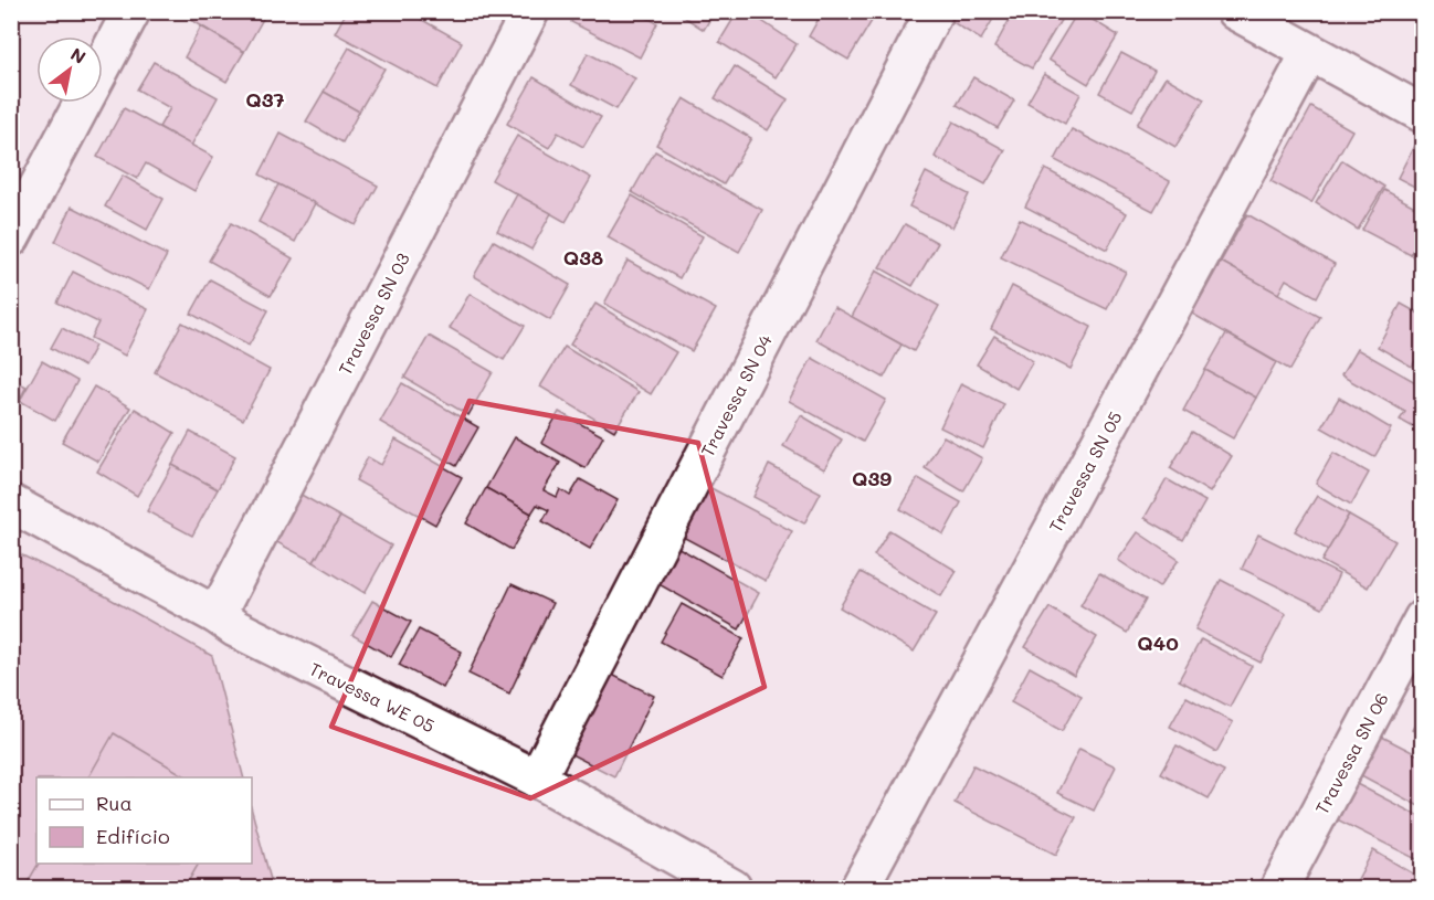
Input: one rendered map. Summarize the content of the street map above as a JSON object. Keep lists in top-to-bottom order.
{
  "streets": {
    "street": [
      "Travessa SN 03",
      "Travessa SN 04",
      "Travessa SN 05",
      "Travessa WE 05",
      "Travessa SN 06"
    ]
  },
  "crossings": [
    ["Travessa SN 03", "Travessa WE 05"],
    ["Travessa SN 04", "Travessa WE 05"]
  ],
  "districts": [
    "Q37",
    "Q38",
    "Q39",
    "Q40"
  ],
  "legend": ["Rua", "Edifício"],
  "north": "top right"
}
